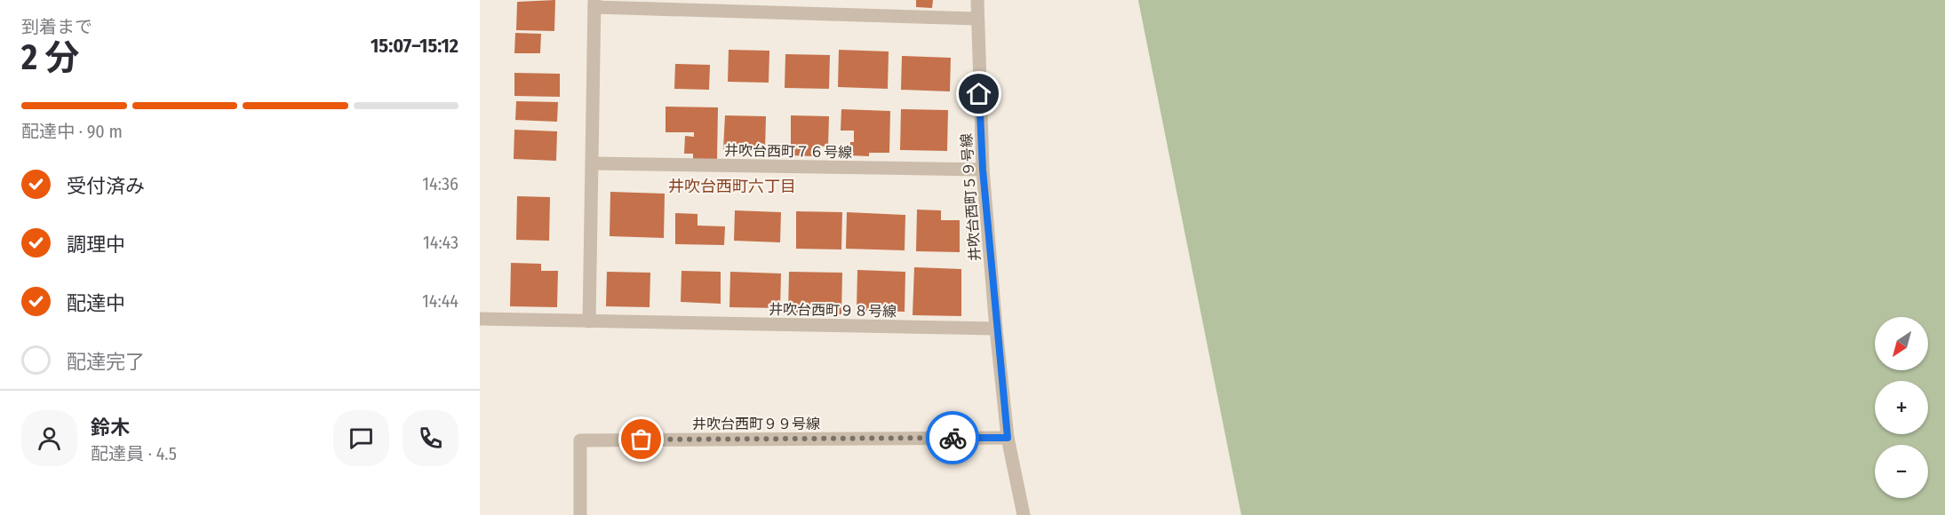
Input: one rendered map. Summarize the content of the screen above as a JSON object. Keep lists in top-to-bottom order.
{
  "streets": {
    "street": [
      "井吹台西町７６号線",
      "井吹台西町５９号線",
      "井吹台西町９８号線",
      "井吹台西町９９号線"
    ]
  },
  "crossings": [
    ["井吹台西町７６号線", "井吹台西町５９号線"],
    ["井吹台西町５９号線", "井吹台西町９８号線"]
  ],
  "districts": ["井吹台西町六丁目"],
  "north": "bottom left",
  "page": {
    "heading": ["2 分", "到着まで", "15:07–15:12"],
    "panel": ["鈴木", "配達員 · 4.5"],
    "bar": "配達中 · 90 m",
    "list": [
      ["受付済み", "14:36"],
      ["調理中", "14:43"],
      ["配達中", "14:44"],
      "配達完了"
    ],
    "map_buttons": ["+", "−"]
  }
}
